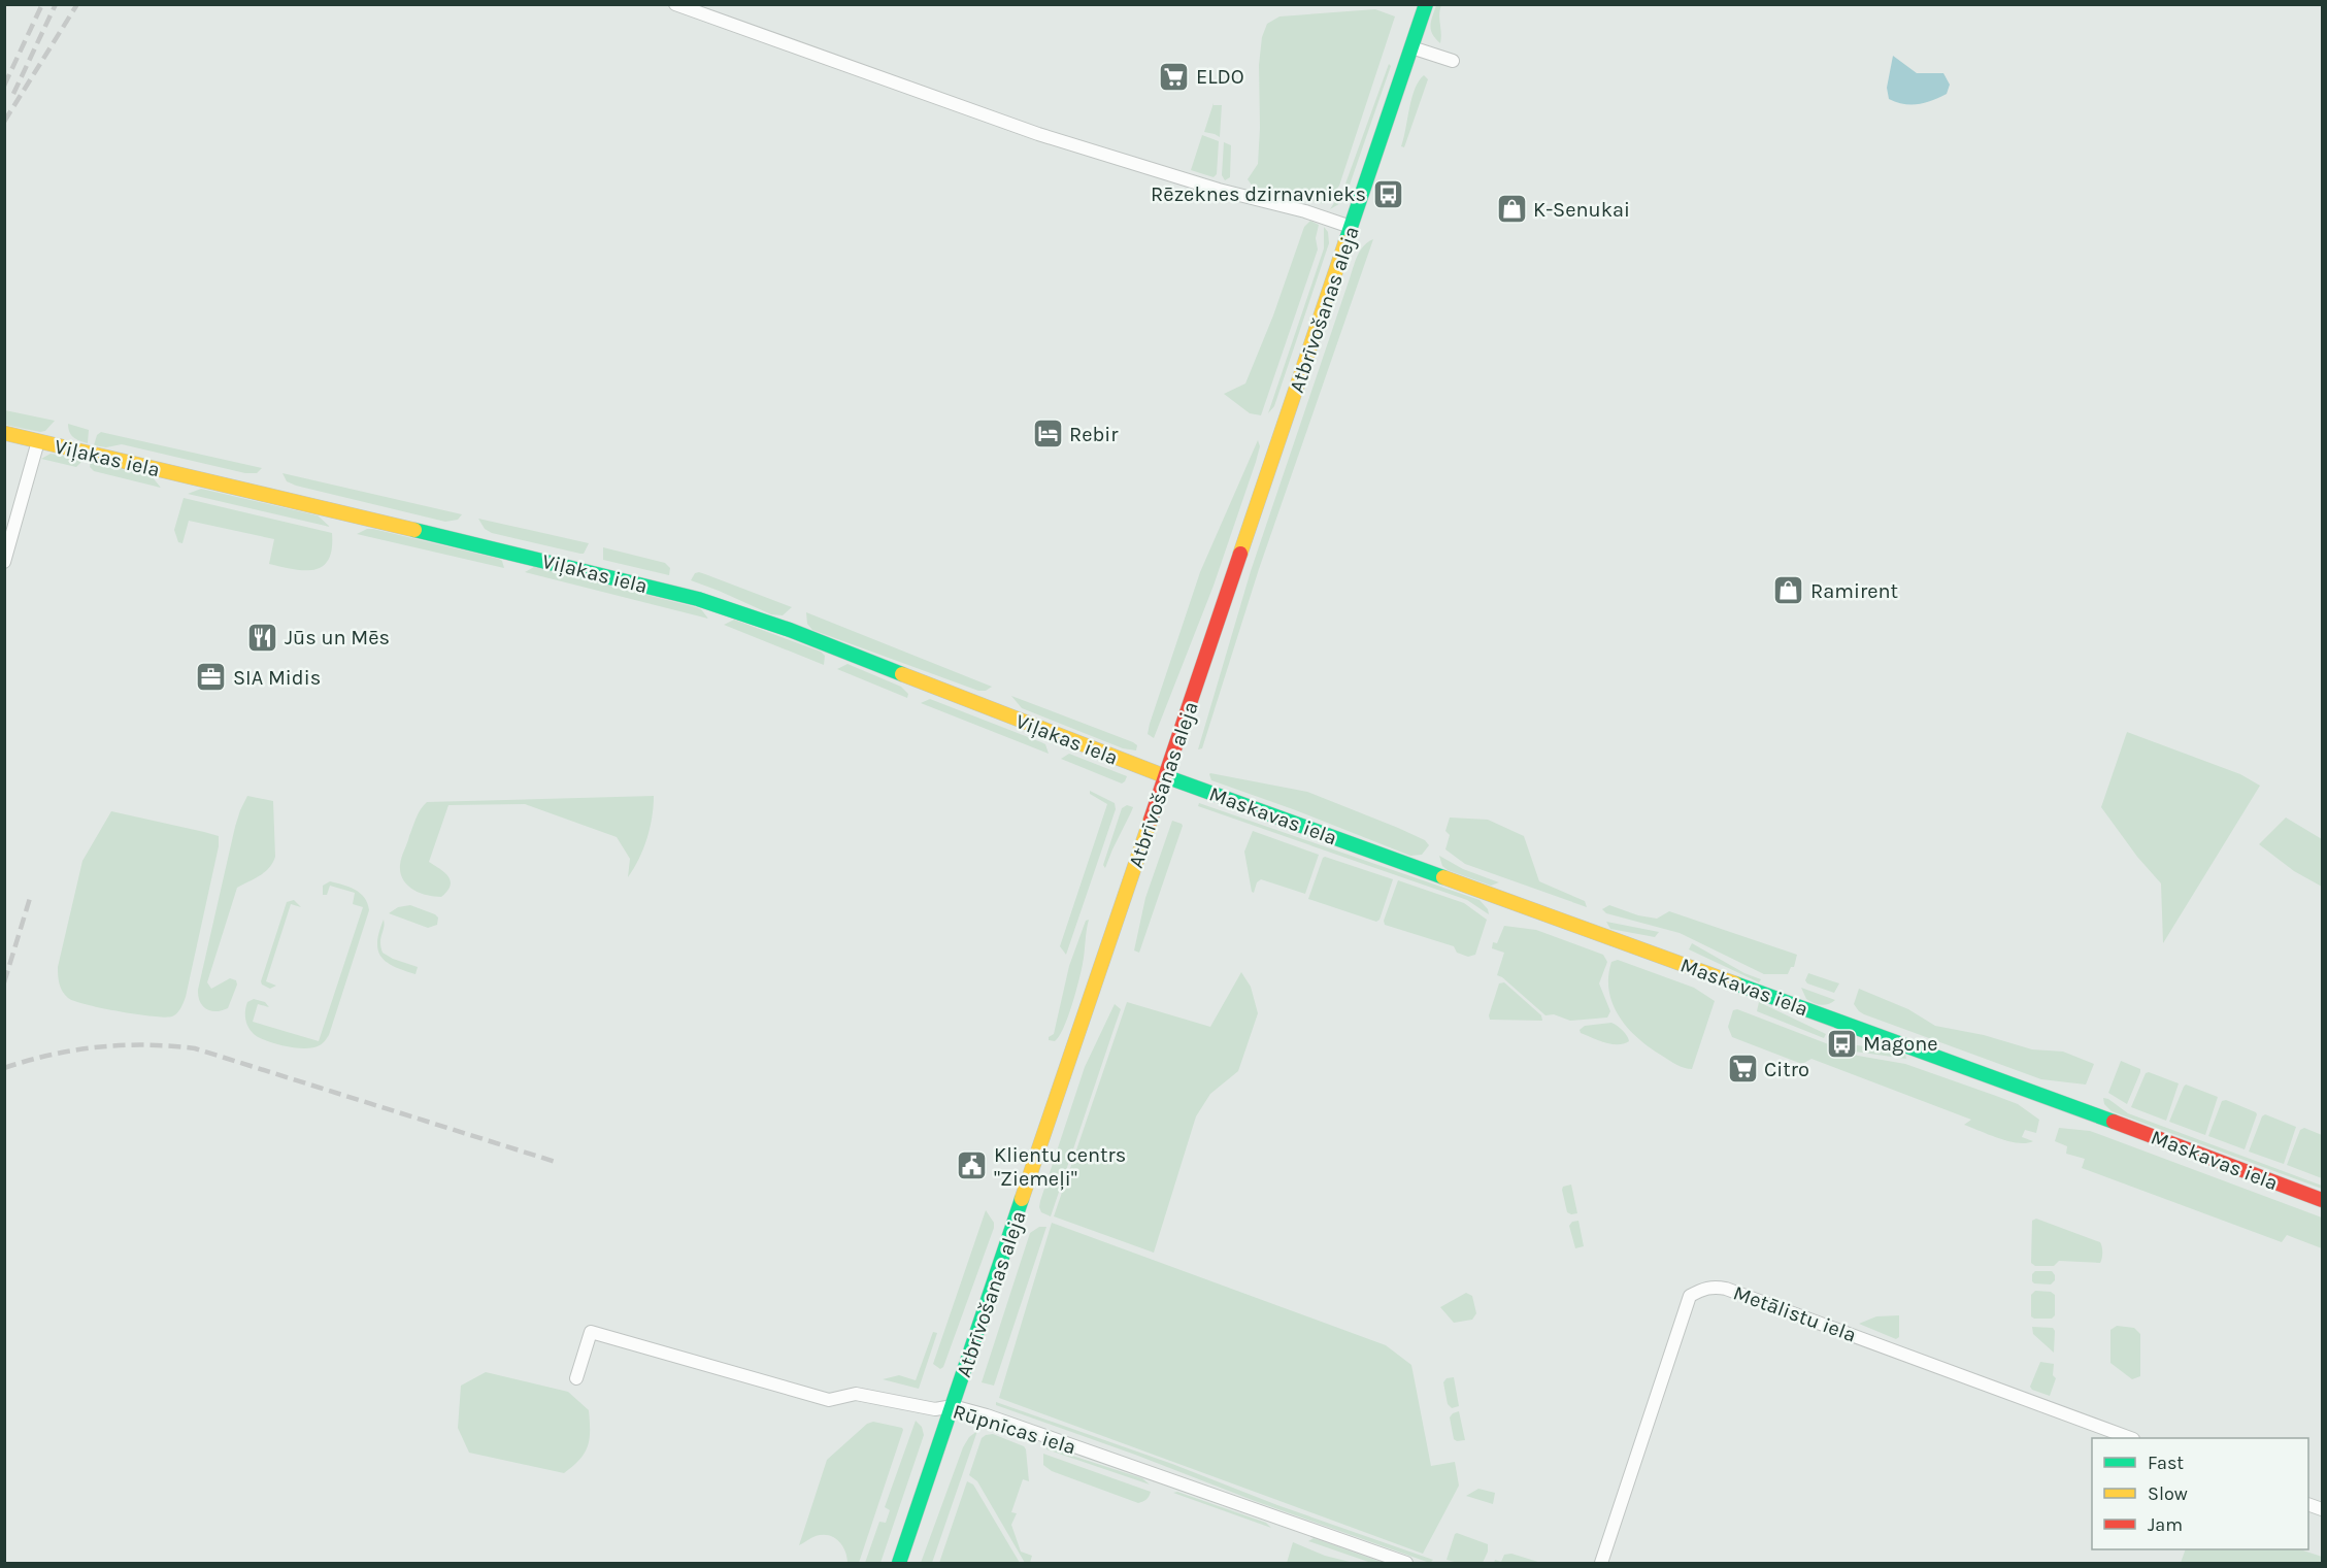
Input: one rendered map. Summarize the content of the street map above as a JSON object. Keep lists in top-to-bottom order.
{
  "streets": {
    "street": [
      "Atbrīvošanas aleja",
      "Viļakas iela",
      "Maskavas iela",
      "Metālistu iela",
      "Rūpnīcas iela"
    ]
  },
  "crossings": [
    ["Atbrīvošanas aleja", "Viļakas iela"],
    ["Atbrīvošanas aleja", "Maskavas iela"],
    ["Atbrīvošanas aleja", "Rūpnīcas iela"],
    ["Viļakas iela", "Maskavas iela"]
  ],
  "places": {
    "supermarket": ["ELDO", "Citro"],
    "bus stop": ["Rēzeknes dzirnavnieks", "Magone"],
    "shop": ["K-Senukai", "Ramirent"],
    "hotel": ["Rebir"],
    "restaurant": ["Jūs un Mēs"],
    "office": ["SIA Midis"],
    "public building": ["Klientu centrs \"Ziemeļi\""]
  },
  "legend": ["Fast", "Slow", "Jam"]
}
